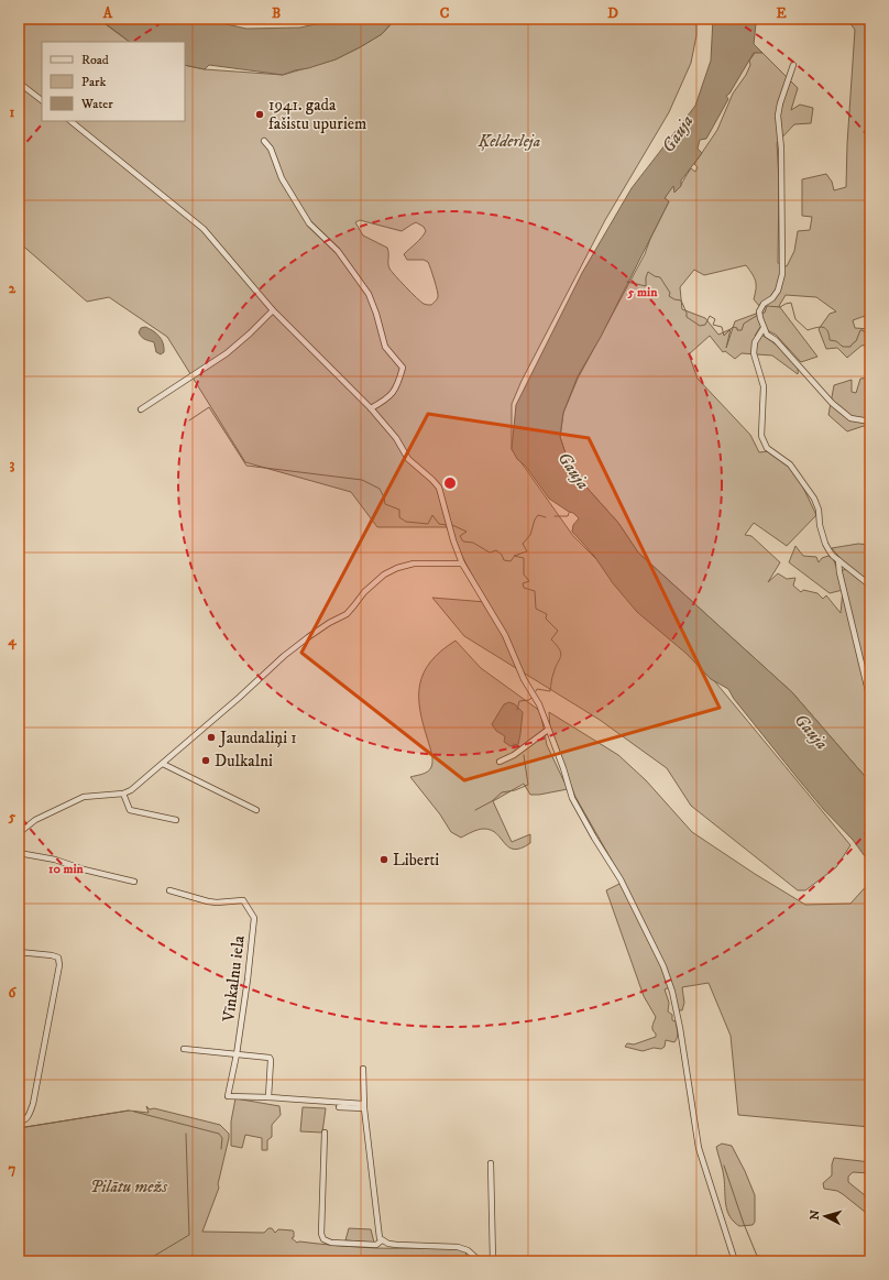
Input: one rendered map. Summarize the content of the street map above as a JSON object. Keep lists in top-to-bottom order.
{
  "streets": {
    "street": ["Vīnkalnu iela"]
  },
  "water": ["Gauja"],
  "parks": ["Ķelderleja", "Pilātu mežs"],
  "places": [
    "1941. gada fašistu upuriem",
    "Jaundaliņi 1",
    "Dulkalni",
    "Liberti"
  ],
  "legend": ["Road", "Park", "Water"],
  "north": "left",
  "grid": {
    "columns": [
      "A",
      "B",
      "C",
      "D",
      "E"
    ],
    "rows": [
      "1",
      "2",
      "3",
      "4",
      "5",
      "6",
      "7"
    ]
  },
  "rings": ["5 min", "10 min"]
}
